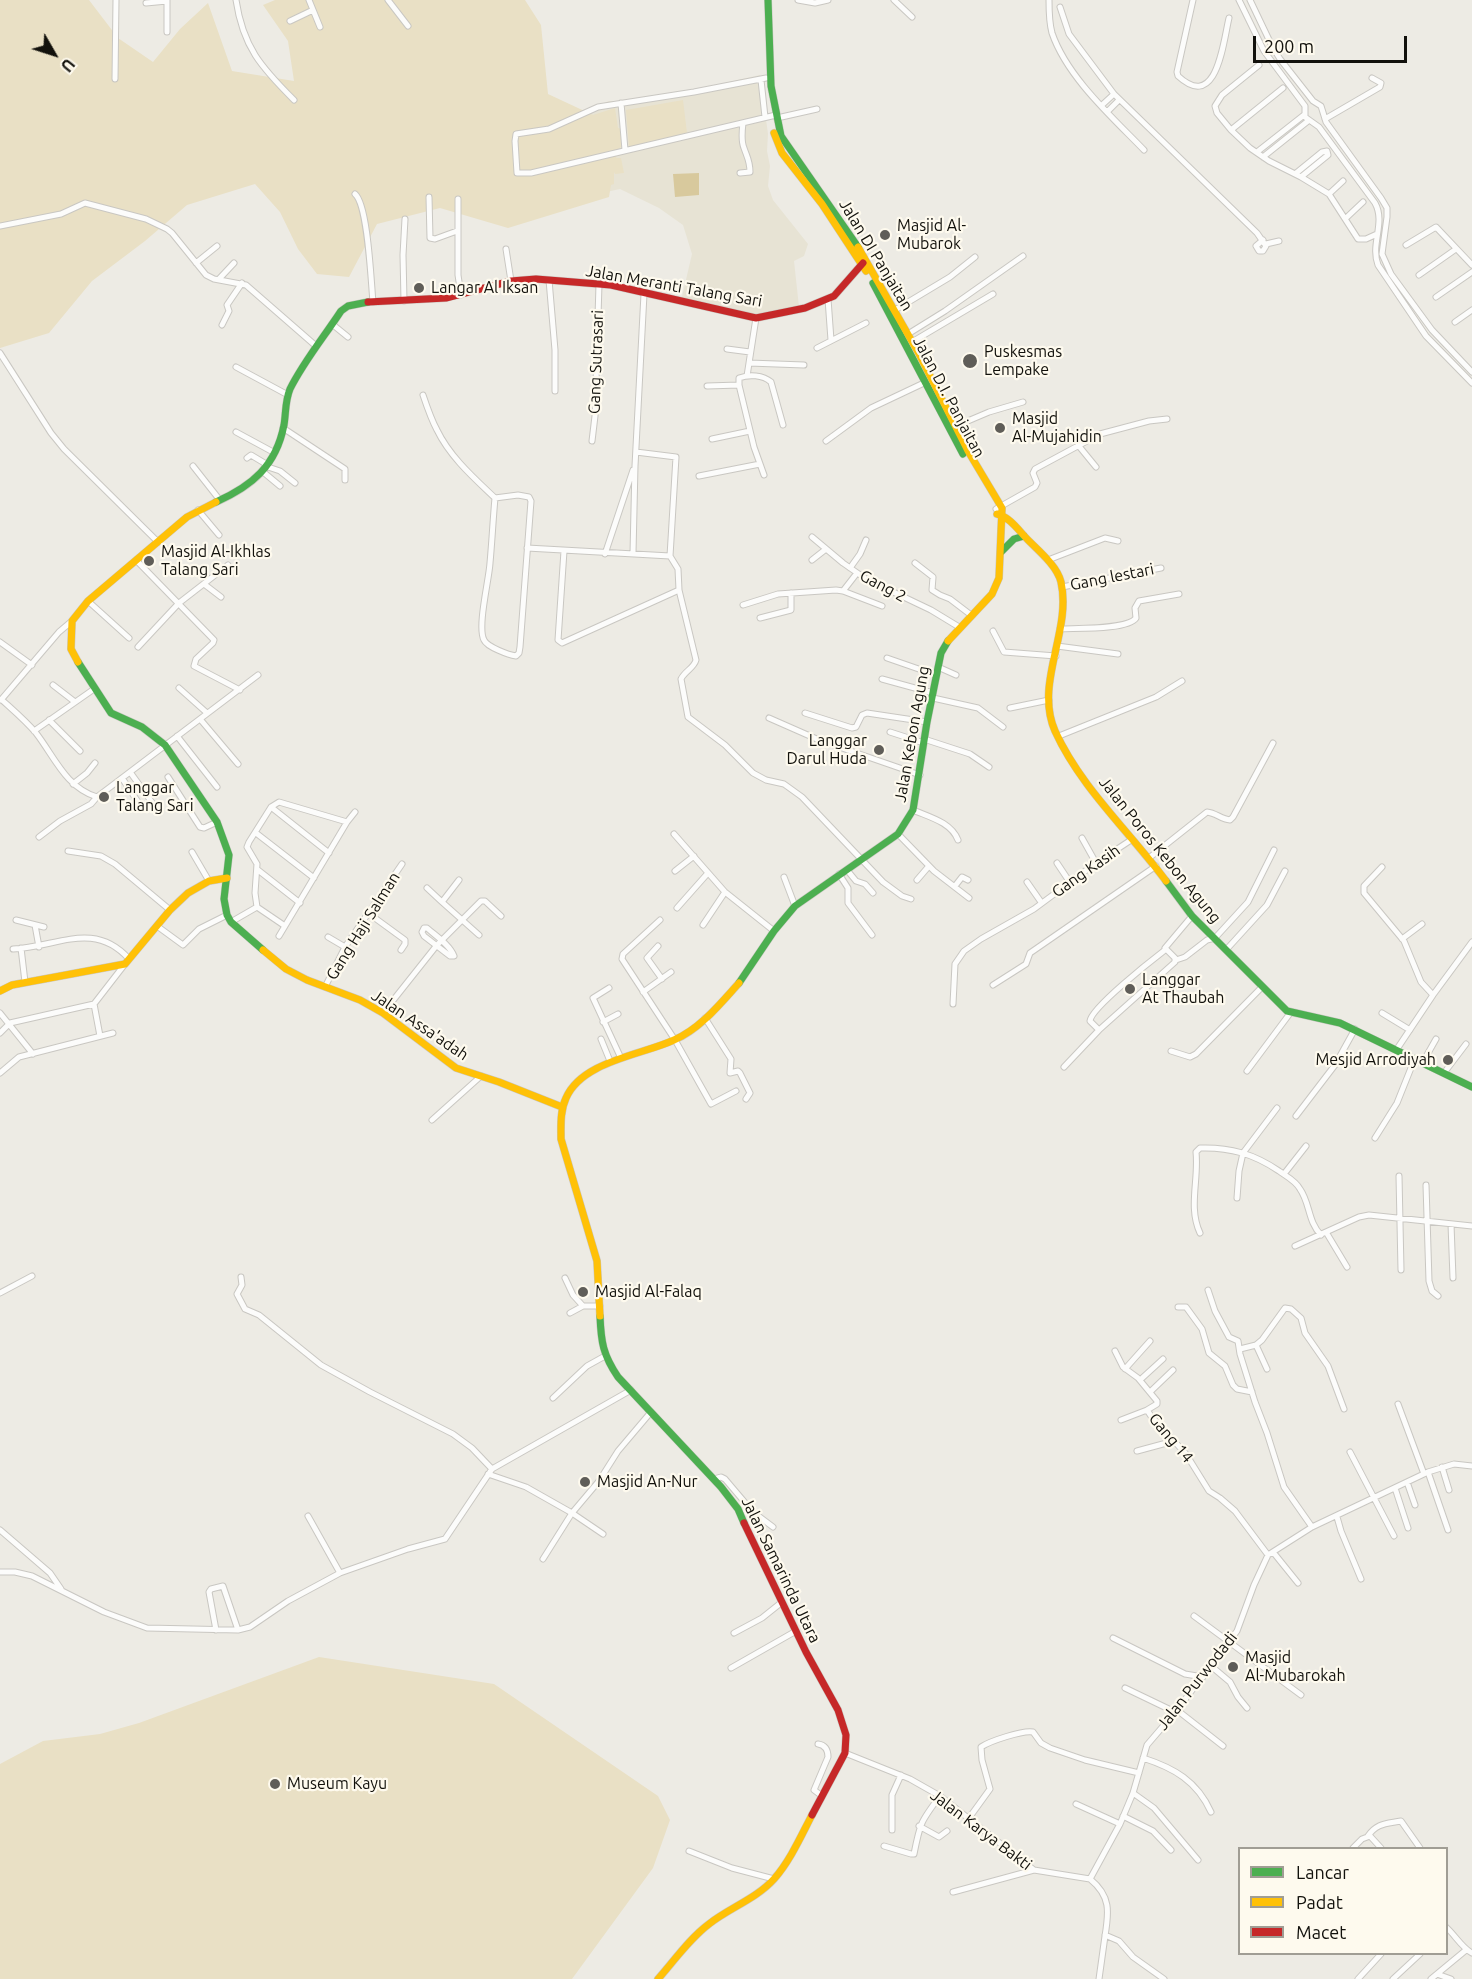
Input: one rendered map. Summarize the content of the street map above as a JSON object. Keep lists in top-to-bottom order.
{
  "streets": {
    "main road": [
      "Jalan DI Panjaitan",
      "Jalan Meranti Talang Sari",
      "Jalan D.I. Panjaitan",
      "Jalan Kebon Agung",
      "Jalan Poros Kebon Agung",
      "Jalan Assa'adah",
      "Jalan Samarinda Utara"
    ],
    "street": [
      "Gang Sutrasari",
      "Gang lestari",
      "Gang 2",
      "Gang Kasih",
      "Gang Haji Salman",
      "Gang 14",
      "Jalan Purwodadi",
      "Jalan Karya Bakti"
    ]
  },
  "crossings": [
    ["Jalan DI Panjaitan", "Jalan Meranti Talang Sari"],
    ["Jalan DI Panjaitan", "Jalan D.I. Panjaitan"],
    ["Jalan DI Panjaitan", "Jalan Kebon Agung"],
    ["Jalan DI Panjaitan", "Jalan Poros Kebon Agung"],
    ["Jalan Meranti Talang Sari", "Gang Sutrasari"],
    ["Jalan Meranti Talang Sari", "Jalan D.I. Panjaitan"],
    ["Jalan D.I. Panjaitan", "Jalan Kebon Agung"],
    ["Jalan D.I. Panjaitan", "Jalan Poros Kebon Agung"],
    ["Gang lestari", "Jalan Poros Kebon Agung"],
    ["Gang 2", "Jalan Kebon Agung"],
    ["Jalan Kebon Agung", "Jalan Poros Kebon Agung"],
    ["Jalan Kebon Agung", "Jalan Assa'adah"],
    ["Jalan Kebon Agung", "Jalan Samarinda Utara"],
    ["Jalan Poros Kebon Agung", "Gang Kasih"],
    ["Gang Haji Salman", "Jalan Assa'adah"],
    ["Jalan Assa'adah", "Jalan Samarinda Utara"],
    ["Gang 14", "Jalan Purwodadi"],
    ["Jalan Samarinda Utara", "Jalan Karya Bakti"],
    ["Jalan Purwodadi", "Jalan Karya Bakti"]
  ],
  "places": [
    "Masjid Al- Mubarok",
    "Langar Al Iksan",
    "Puskesmas Lempake",
    "Masjid Al-Mujahidin",
    "Masjid Al-Ikhlas Talang Sari",
    "Langgar Darul Huda",
    "Langgar Talang Sari",
    "Langgar At Thaubah",
    "Mesjid Arrodiyah",
    "Masjid Al-Falaq",
    "Masjid An-Nur",
    "Masjid Al-Mubarokah",
    "Museum Kayu"
  ],
  "legend": ["Lancar", "Padat", "Macet"],
  "scale_bar": "200 m",
  "north": "bottom right"
}
